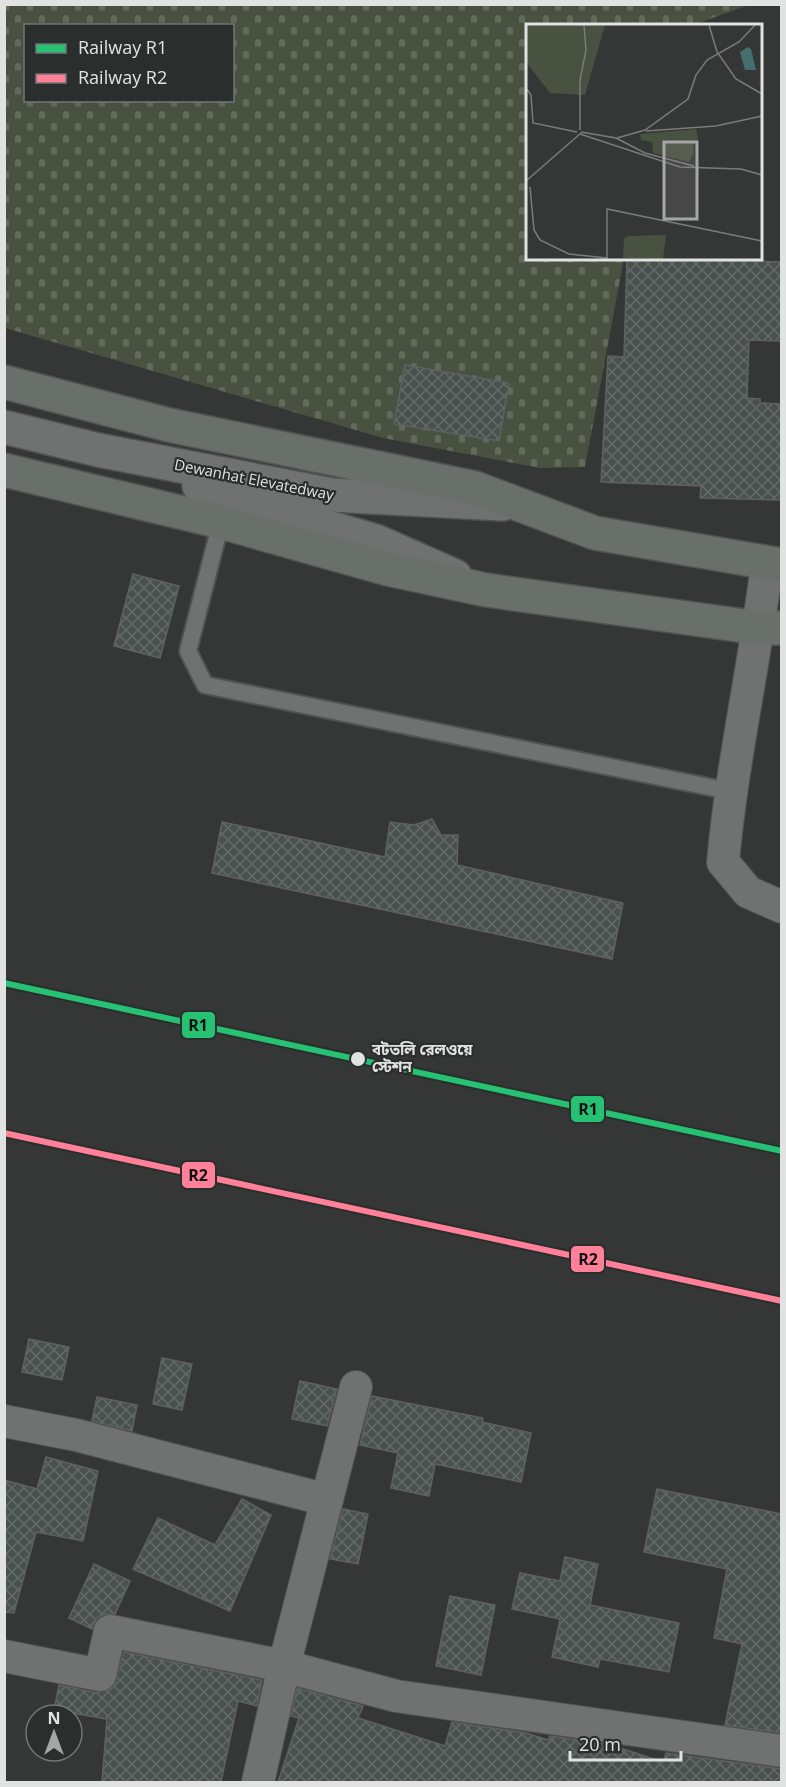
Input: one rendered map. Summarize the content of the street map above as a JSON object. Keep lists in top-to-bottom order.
{
  "streets": {
    "main road": ["Dewanhat Elevatedway"]
  },
  "places": ["বটতলি রেলওয়ে স্টেশন"],
  "lines": ["rail line R1", "rail line R2"],
  "legend": ["Railway R1", "Railway R2"],
  "scale_bar": "20 m",
  "north": "top"
}
